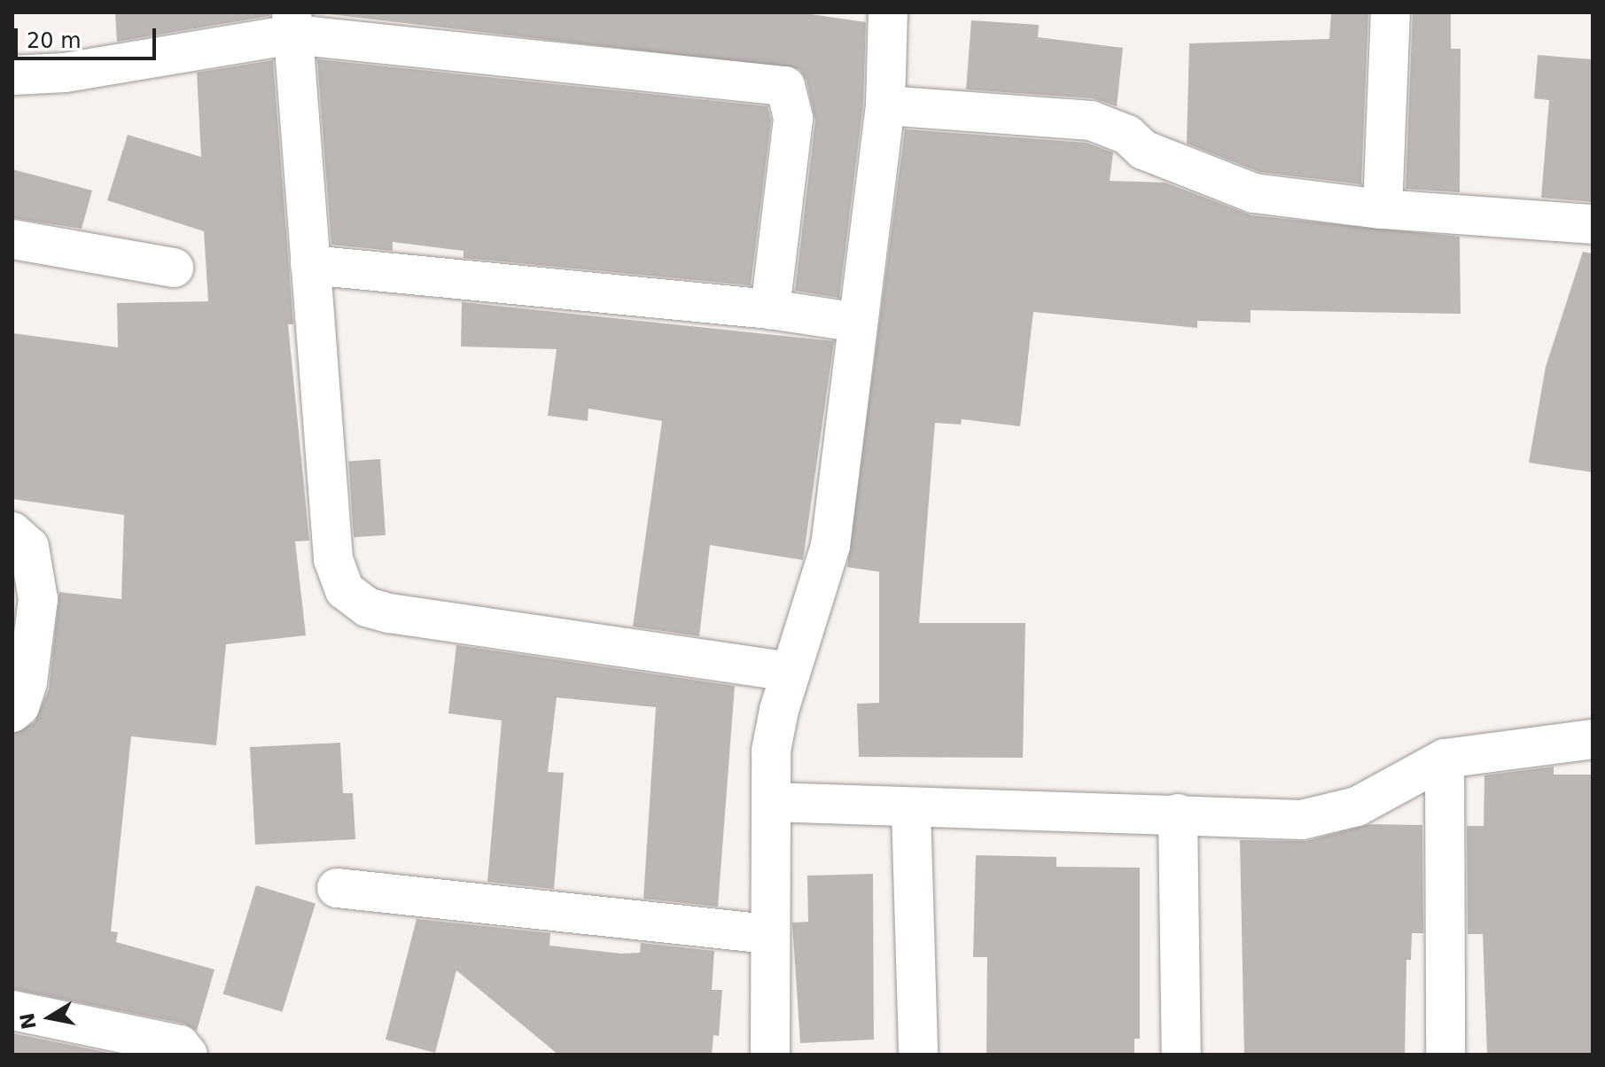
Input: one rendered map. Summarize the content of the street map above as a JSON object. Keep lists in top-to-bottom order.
{
  "scale_bar": "20 m",
  "north": "left"
}
